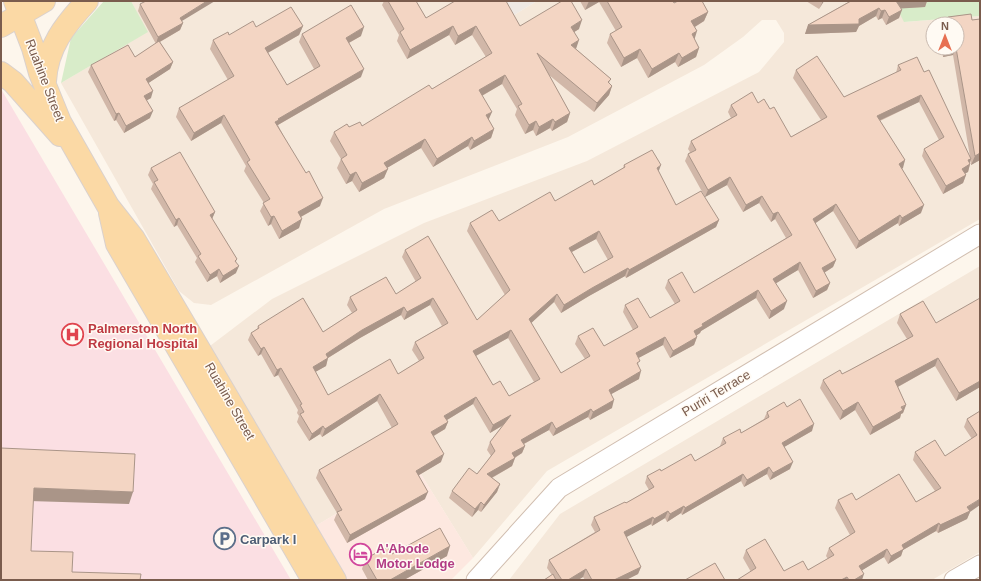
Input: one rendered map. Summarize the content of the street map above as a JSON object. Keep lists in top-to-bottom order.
{
  "streets": {
    "main road": ["Ruahine Street"],
    "street": ["Puriri Terrace"]
  },
  "places": {
    "hospital": ["Palmerston North Regional Hospital"],
    "parking": ["Carpark I"],
    "hotel": ["A'Abode Motor Lodge"]
  },
  "north": "top"
}
